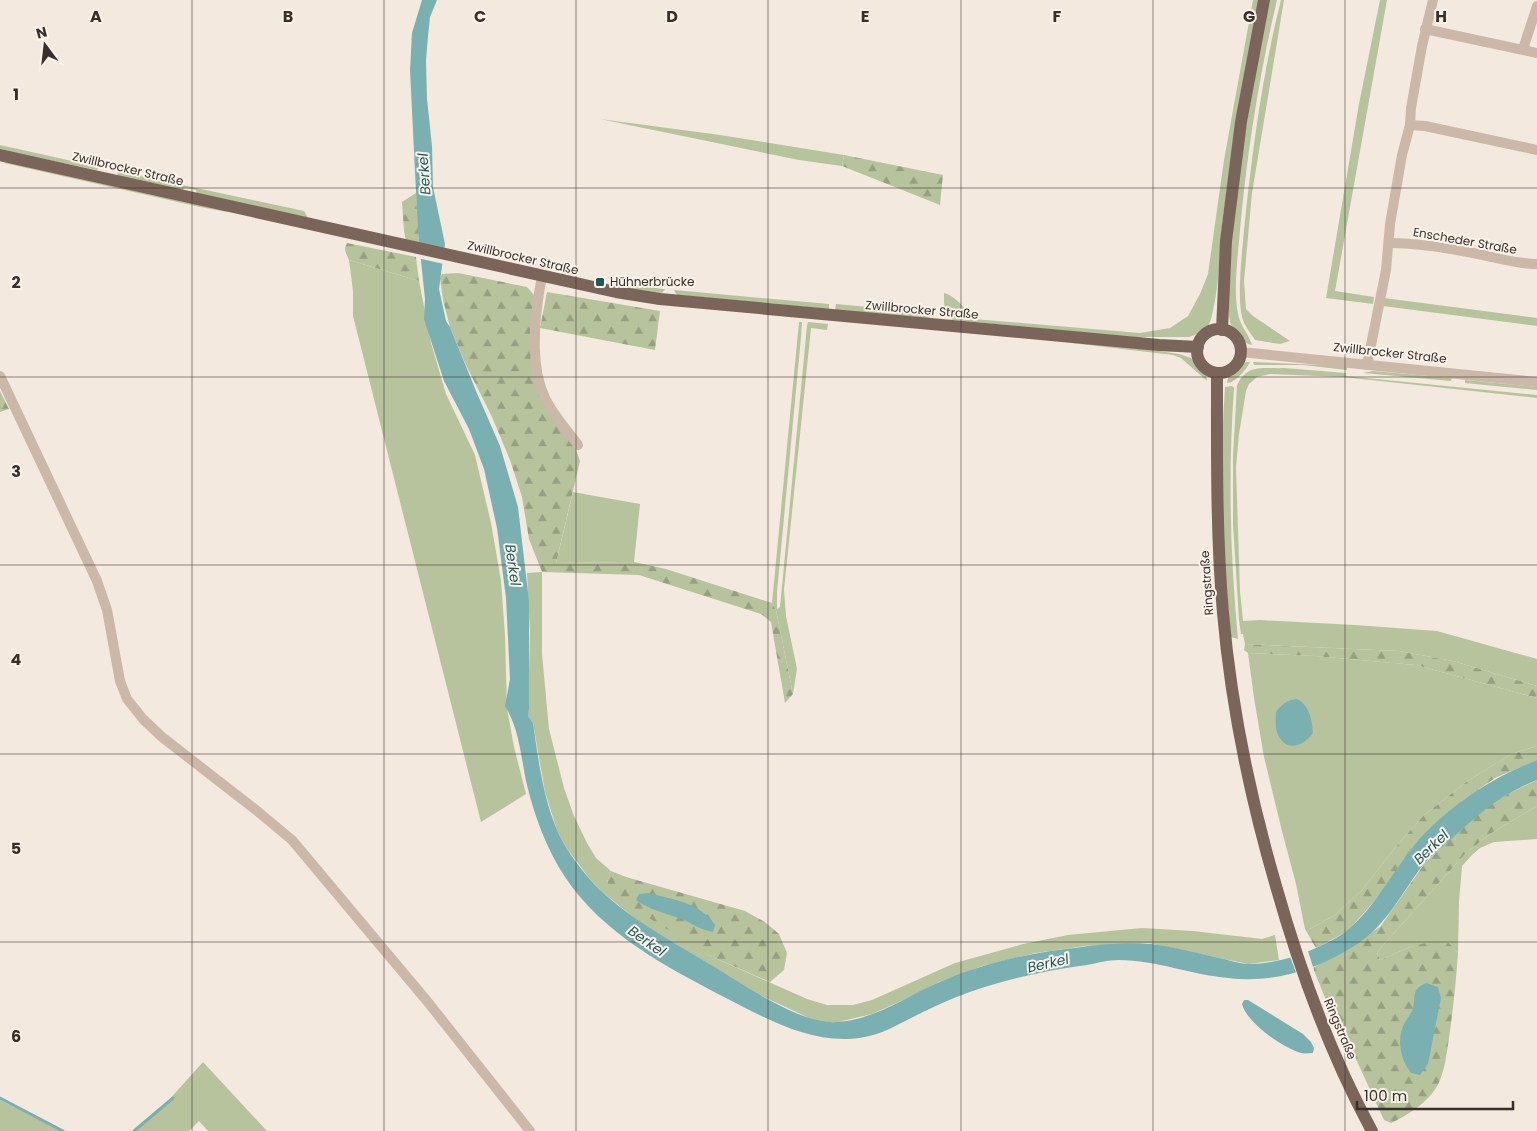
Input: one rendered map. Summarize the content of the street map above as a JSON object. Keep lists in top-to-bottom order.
{
  "streets": {
    "main road": ["Zwillbrocker Straße", "Ringstraße"],
    "street": ["Enscheder Straße"]
  },
  "crossings": [
    ["Zwillbrocker Straße", "Ringstraße"]
  ],
  "water": ["Berkel"],
  "places": {
    "transit": ["Hühnerbrücke"]
  },
  "scale_bar": "100 m",
  "north": "top",
  "grid": {
    "columns": [
      "A",
      "B",
      "C",
      "D",
      "E",
      "F",
      "G",
      "H"
    ],
    "rows": [
      "1",
      "2",
      "3",
      "4",
      "5",
      "6"
    ]
  }
}
